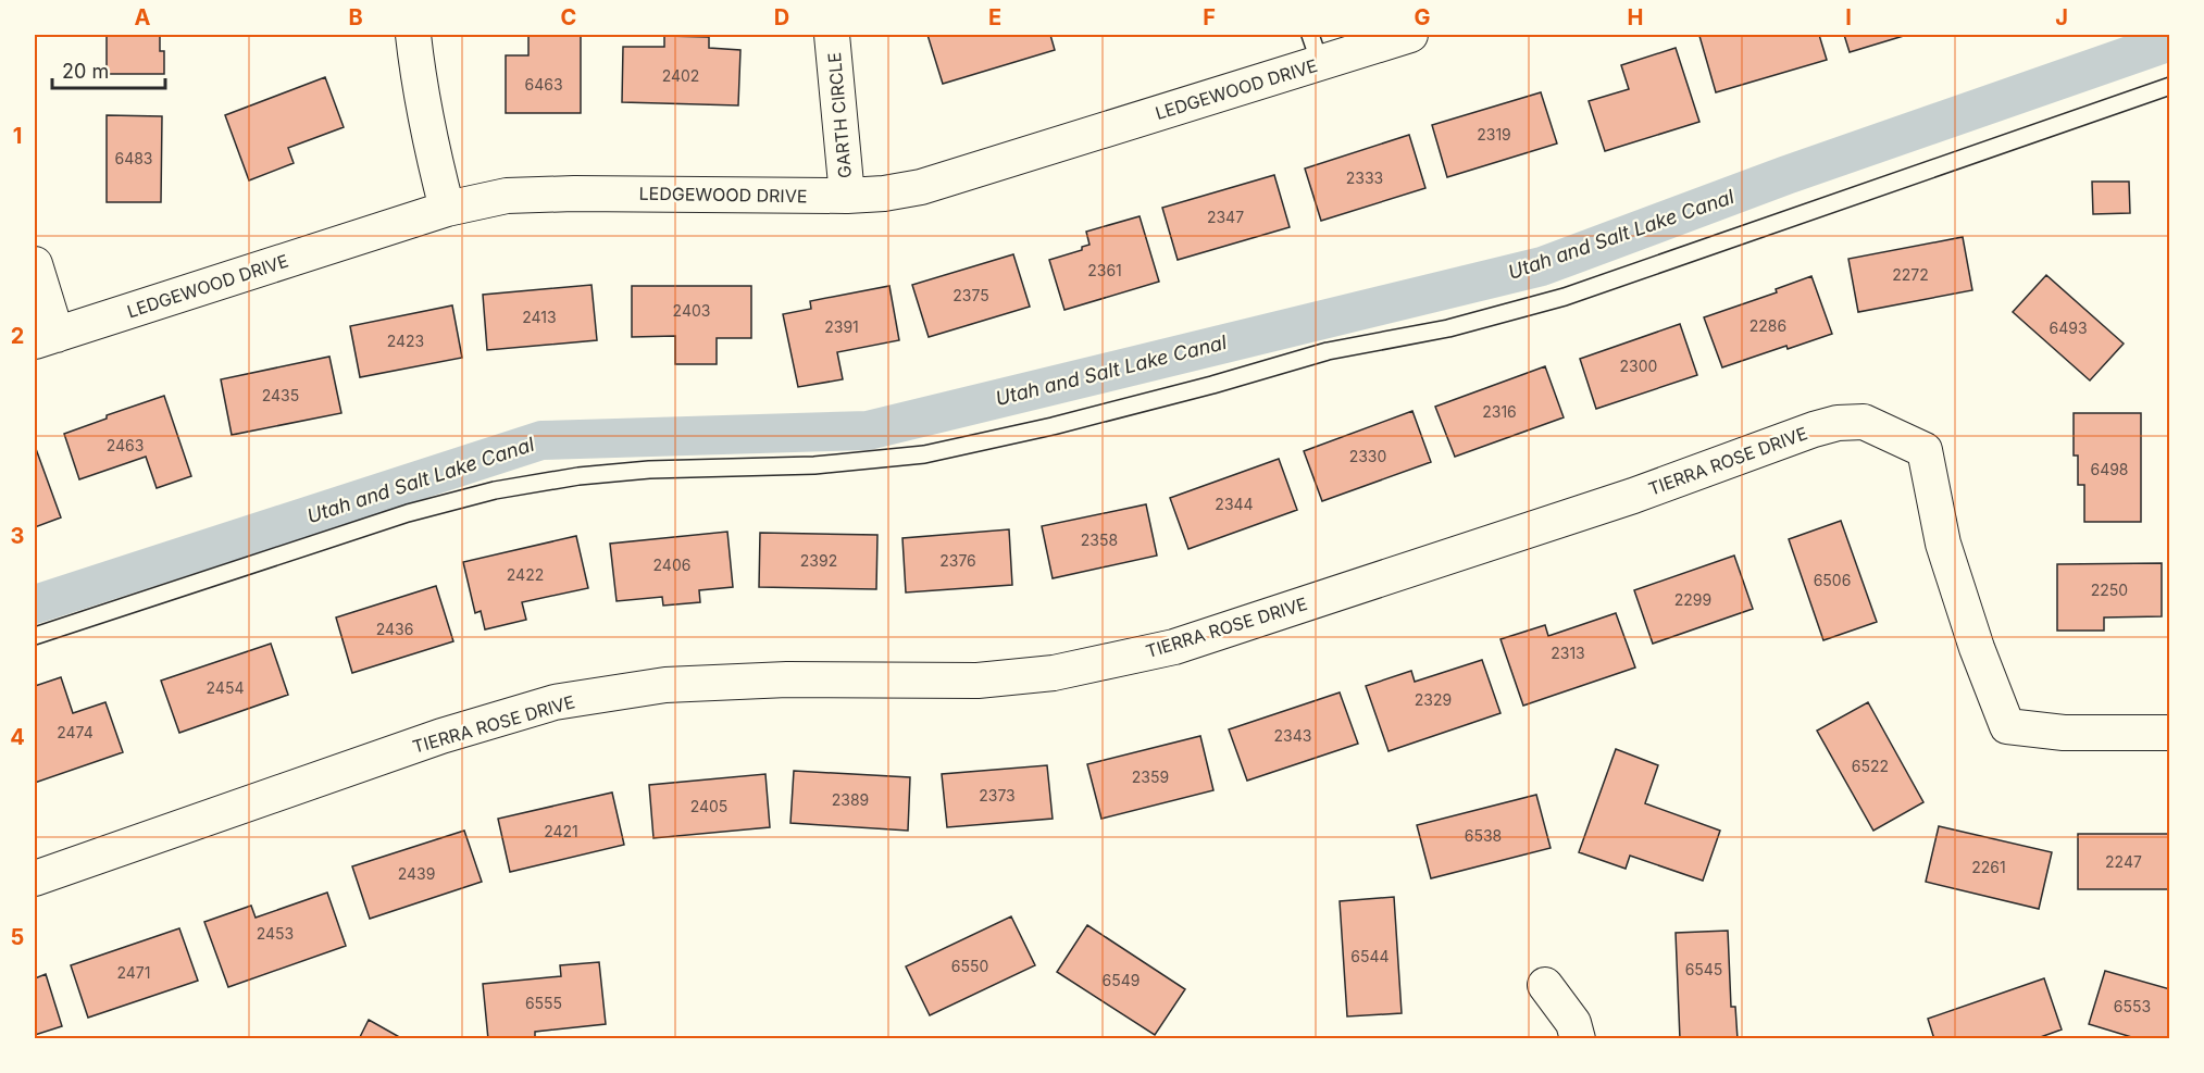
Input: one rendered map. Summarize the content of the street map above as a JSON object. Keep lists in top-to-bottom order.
{
  "streets": {
    "street": ["LEDGEWOOD DRIVE", "GARTH CIRCLE", "TIERRA ROSE DRIVE"]
  },
  "crossings": [
    ["LEDGEWOOD DRIVE", "GARTH CIRCLE"]
  ],
  "water": ["Utah and Salt Lake Canal"],
  "house_numbers": [
    "2402",
    "6463",
    "2319",
    "6483",
    "2333",
    "2347",
    "2361",
    "2272",
    "2375",
    "2403",
    "2413",
    "2286",
    "2391",
    "6493",
    "2423",
    "2300",
    "2435",
    "2316",
    "2463",
    "2330",
    "6498",
    "2344",
    "2358",
    "2392",
    "2376",
    "2406",
    "2422",
    "6506",
    "2250",
    "2299",
    "2436",
    "2313",
    "2454",
    "2329",
    "2474",
    "2343",
    "6522",
    "2359",
    "2373",
    "2389",
    "2405",
    "2421",
    "6538",
    "2247",
    "2261",
    "2439",
    "2453",
    "6544",
    "6550",
    "6545",
    "2471",
    "6549",
    "6555",
    "6553"
  ],
  "scale_bar": "20 m",
  "grid": {
    "columns": [
      "A",
      "B",
      "C",
      "D",
      "E",
      "F",
      "G",
      "H",
      "I",
      "J"
    ],
    "rows": [
      "1",
      "2",
      "3",
      "4",
      "5"
    ]
  }
}
